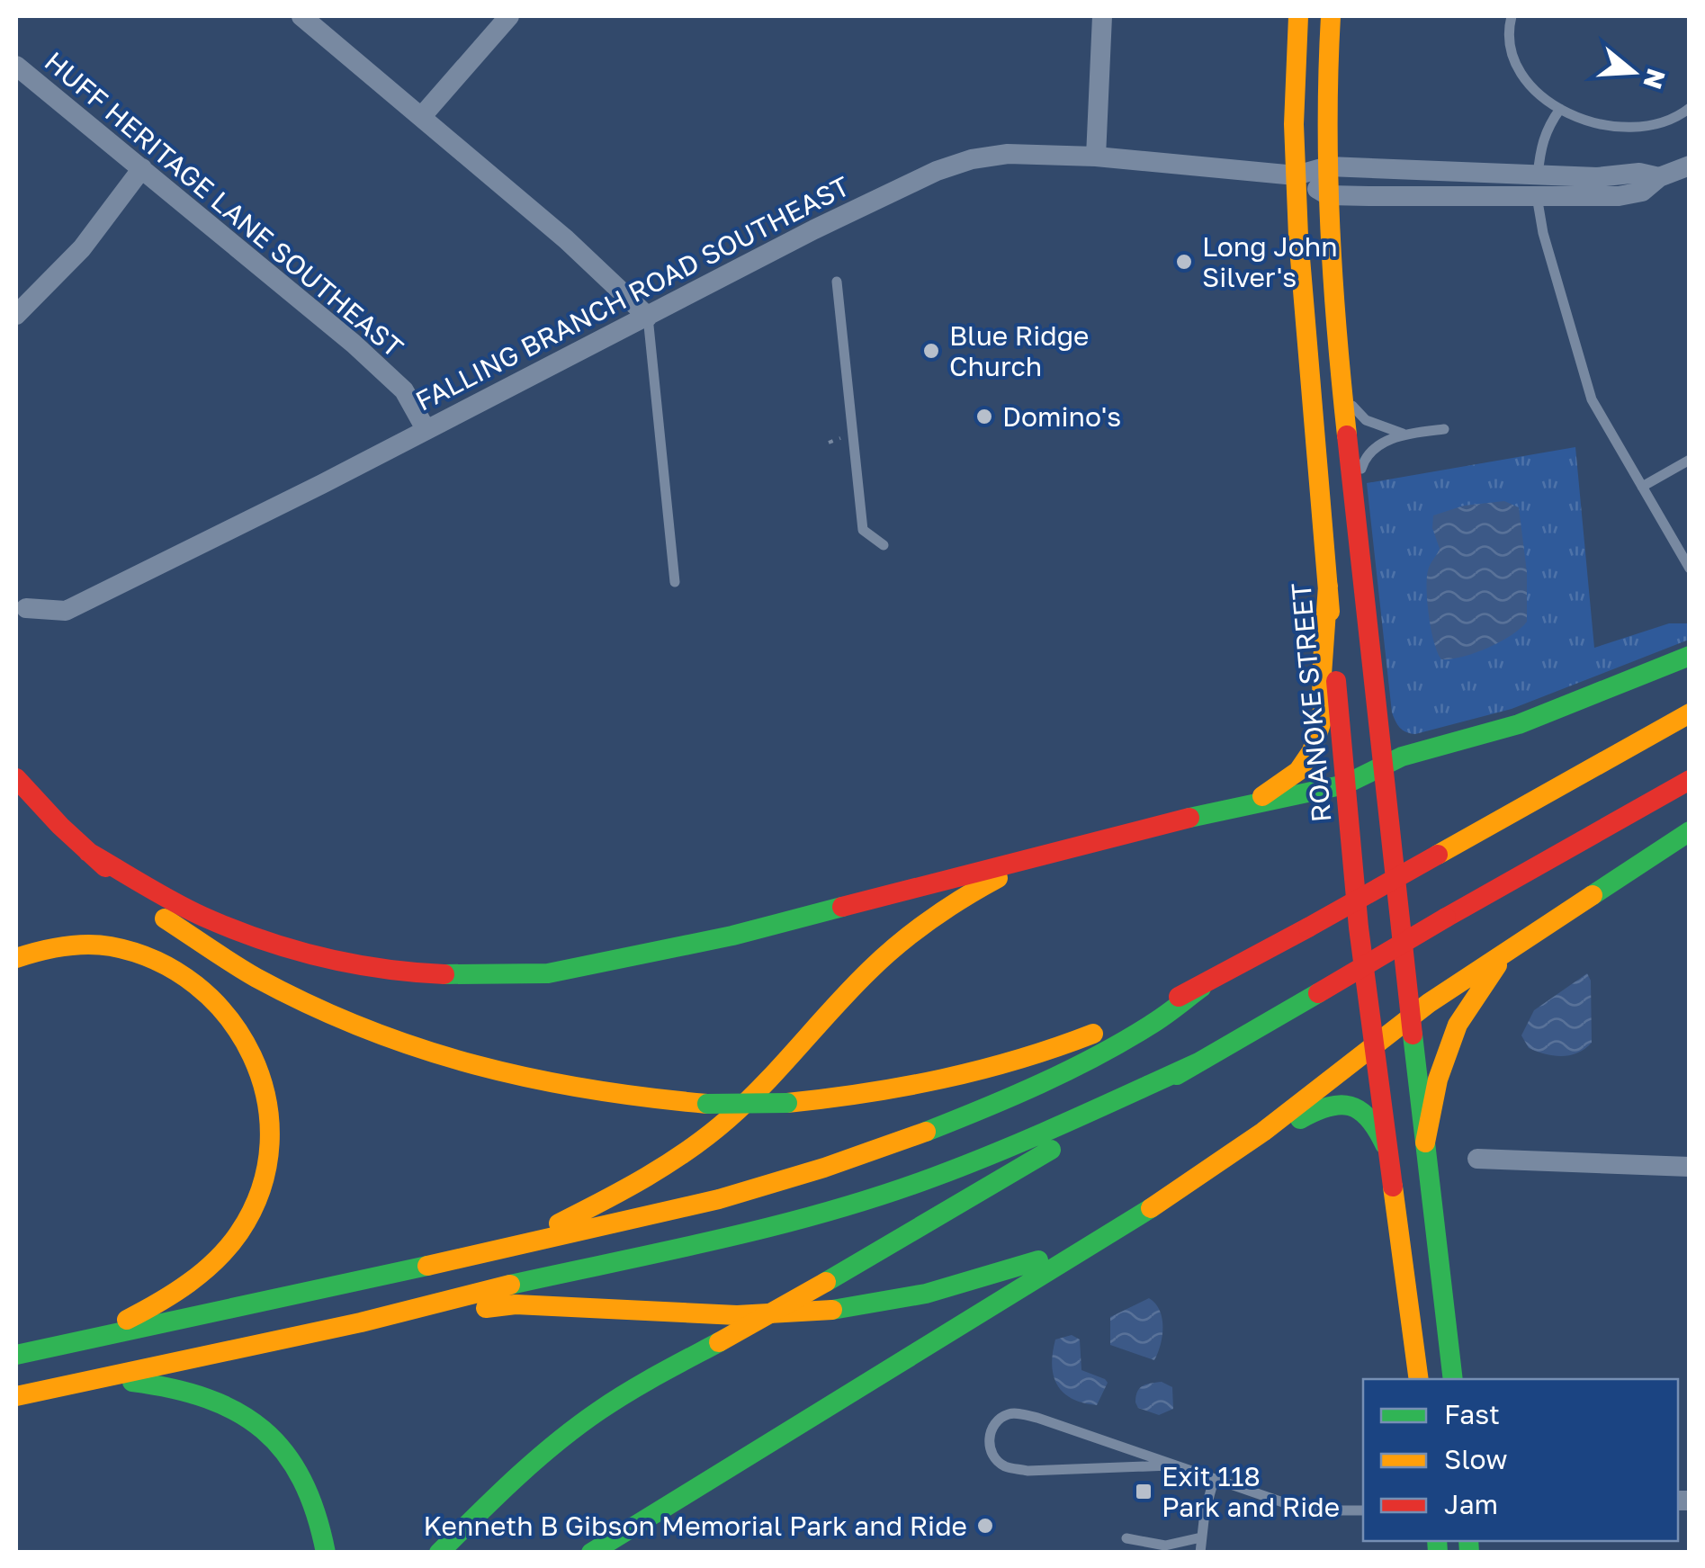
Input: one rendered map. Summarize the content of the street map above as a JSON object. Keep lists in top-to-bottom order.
{
  "streets": {
    "main road": ["ROANOKE STREET"],
    "street": ["HUFF HERITAGE LANE SOUTHEAST", "FALLING BRANCH ROAD SOUTHEAST"]
  },
  "crossings": [
    ["HUFF HERITAGE LANE SOUTHEAST", "FALLING BRANCH ROAD SOUTHEAST"],
    ["FALLING BRANCH ROAD SOUTHEAST", "ROANOKE STREET"]
  ],
  "places": {
    "other": [
      "Long John Silver's",
      "Blue Ridge Church",
      "Domino's",
      "Kenneth B Gibson Memorial Park and Ride"
    ],
    "transit": ["Exit 118 Park and Ride"]
  },
  "legend": ["Fast", "Slow", "Jam"],
  "north": "right"
}
